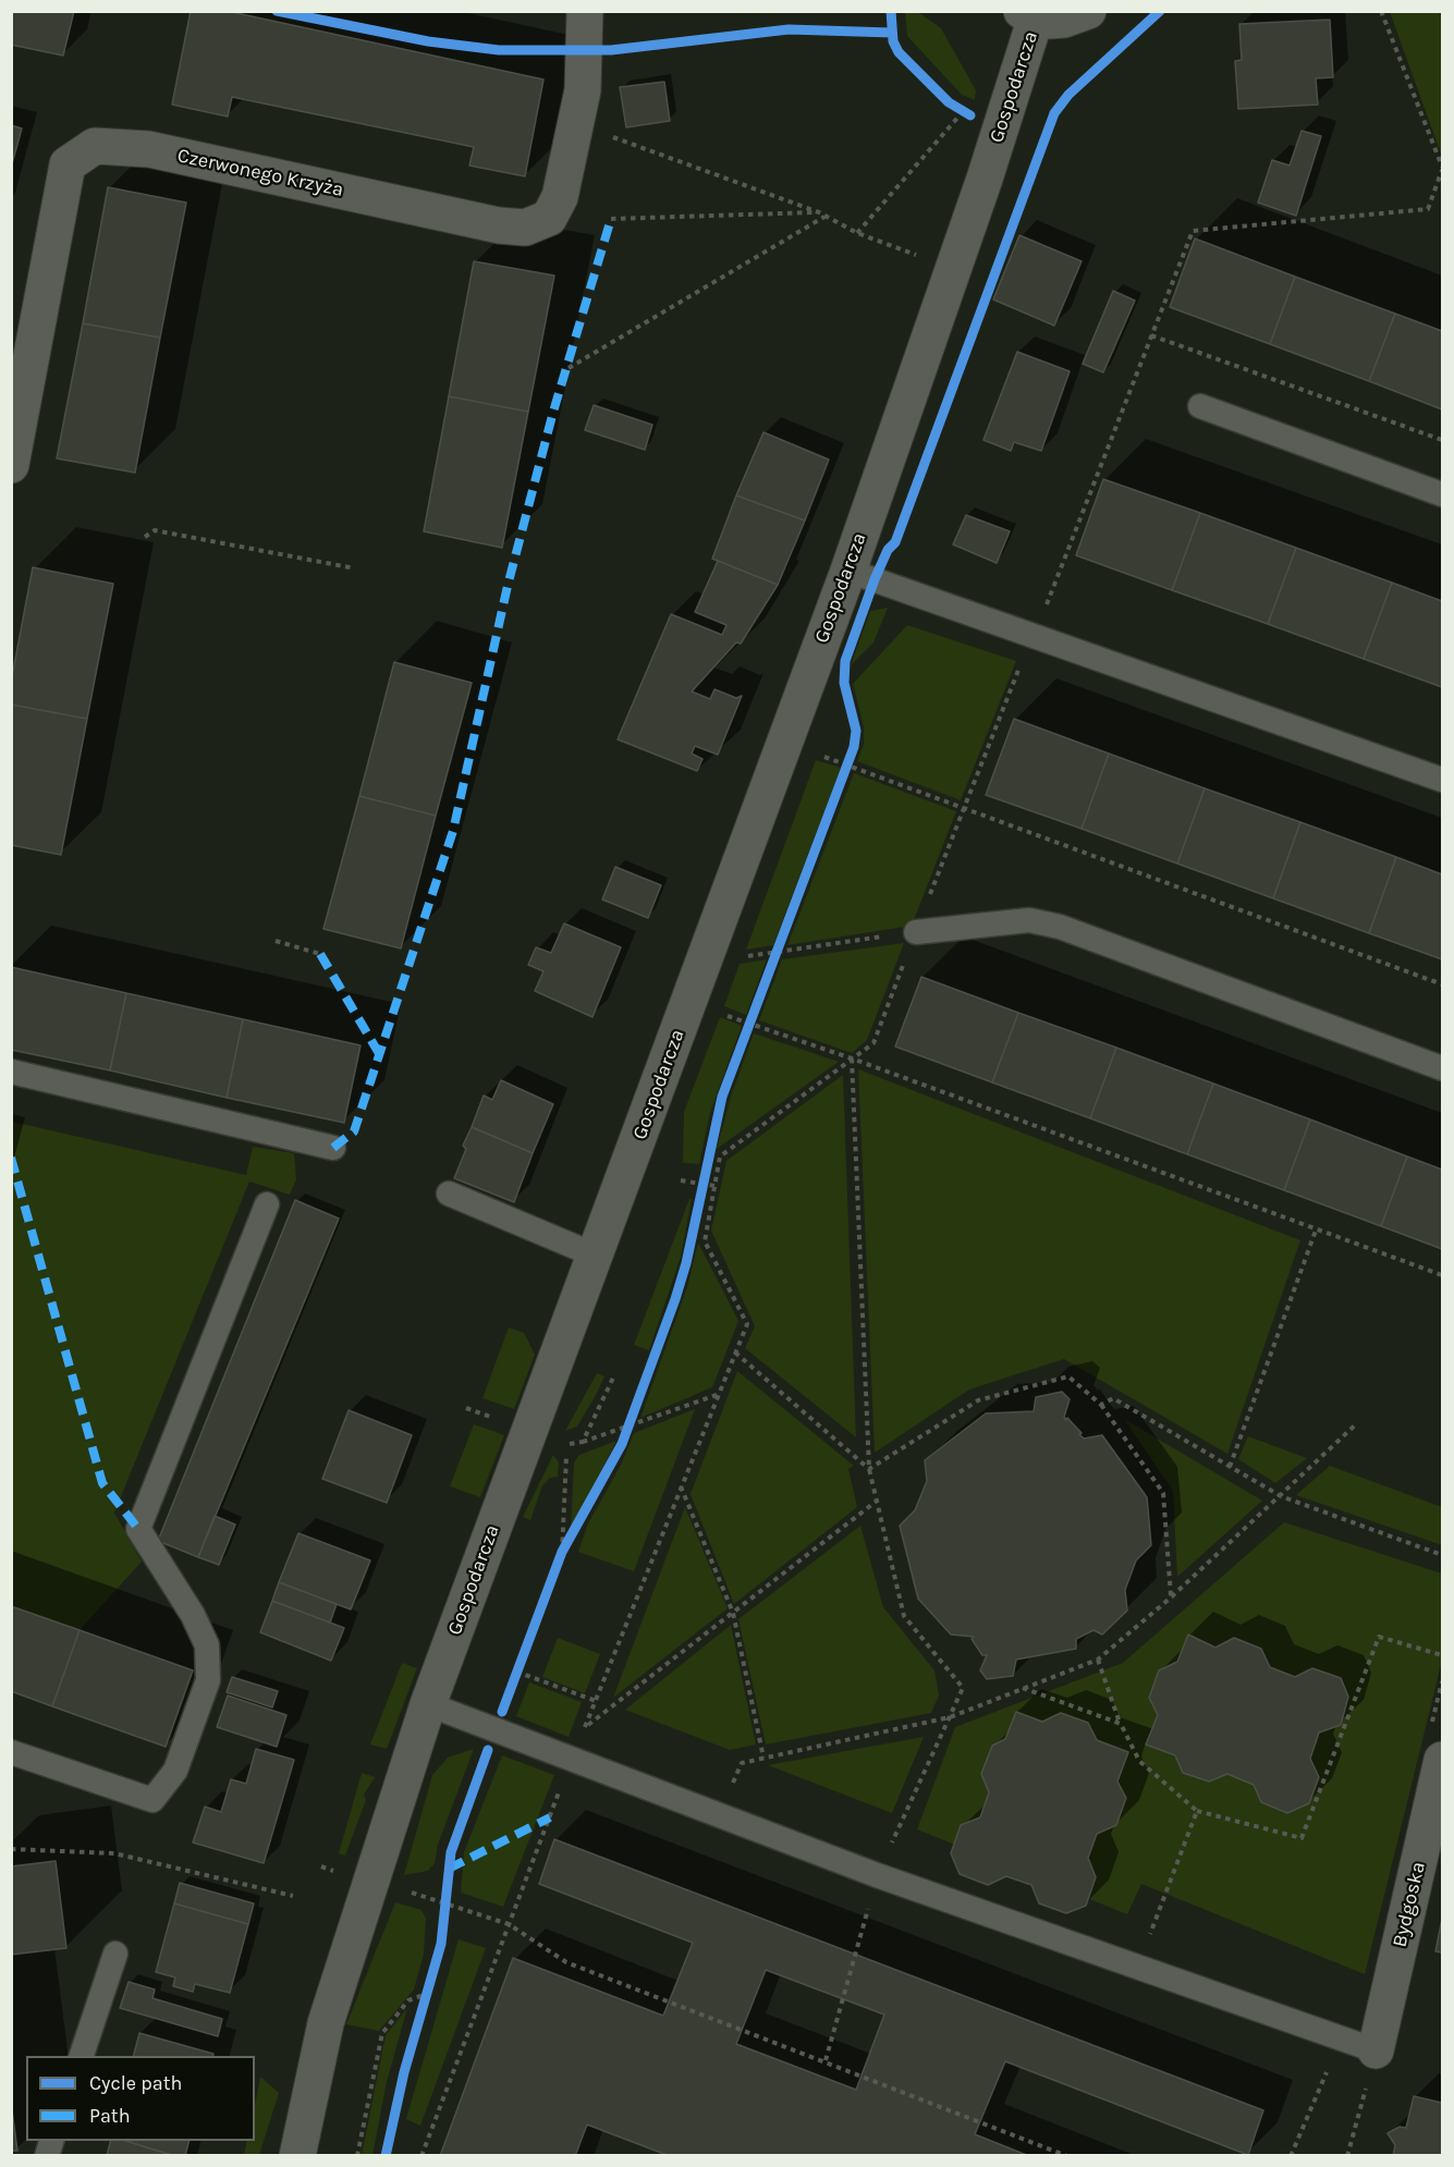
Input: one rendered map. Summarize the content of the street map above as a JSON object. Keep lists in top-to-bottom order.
{
  "streets": {
    "street": ["Gospodarcza", "Czerwonego Krzyża", "Bydgoska"]
  },
  "legend": ["Cycle path", "Path"]
}
